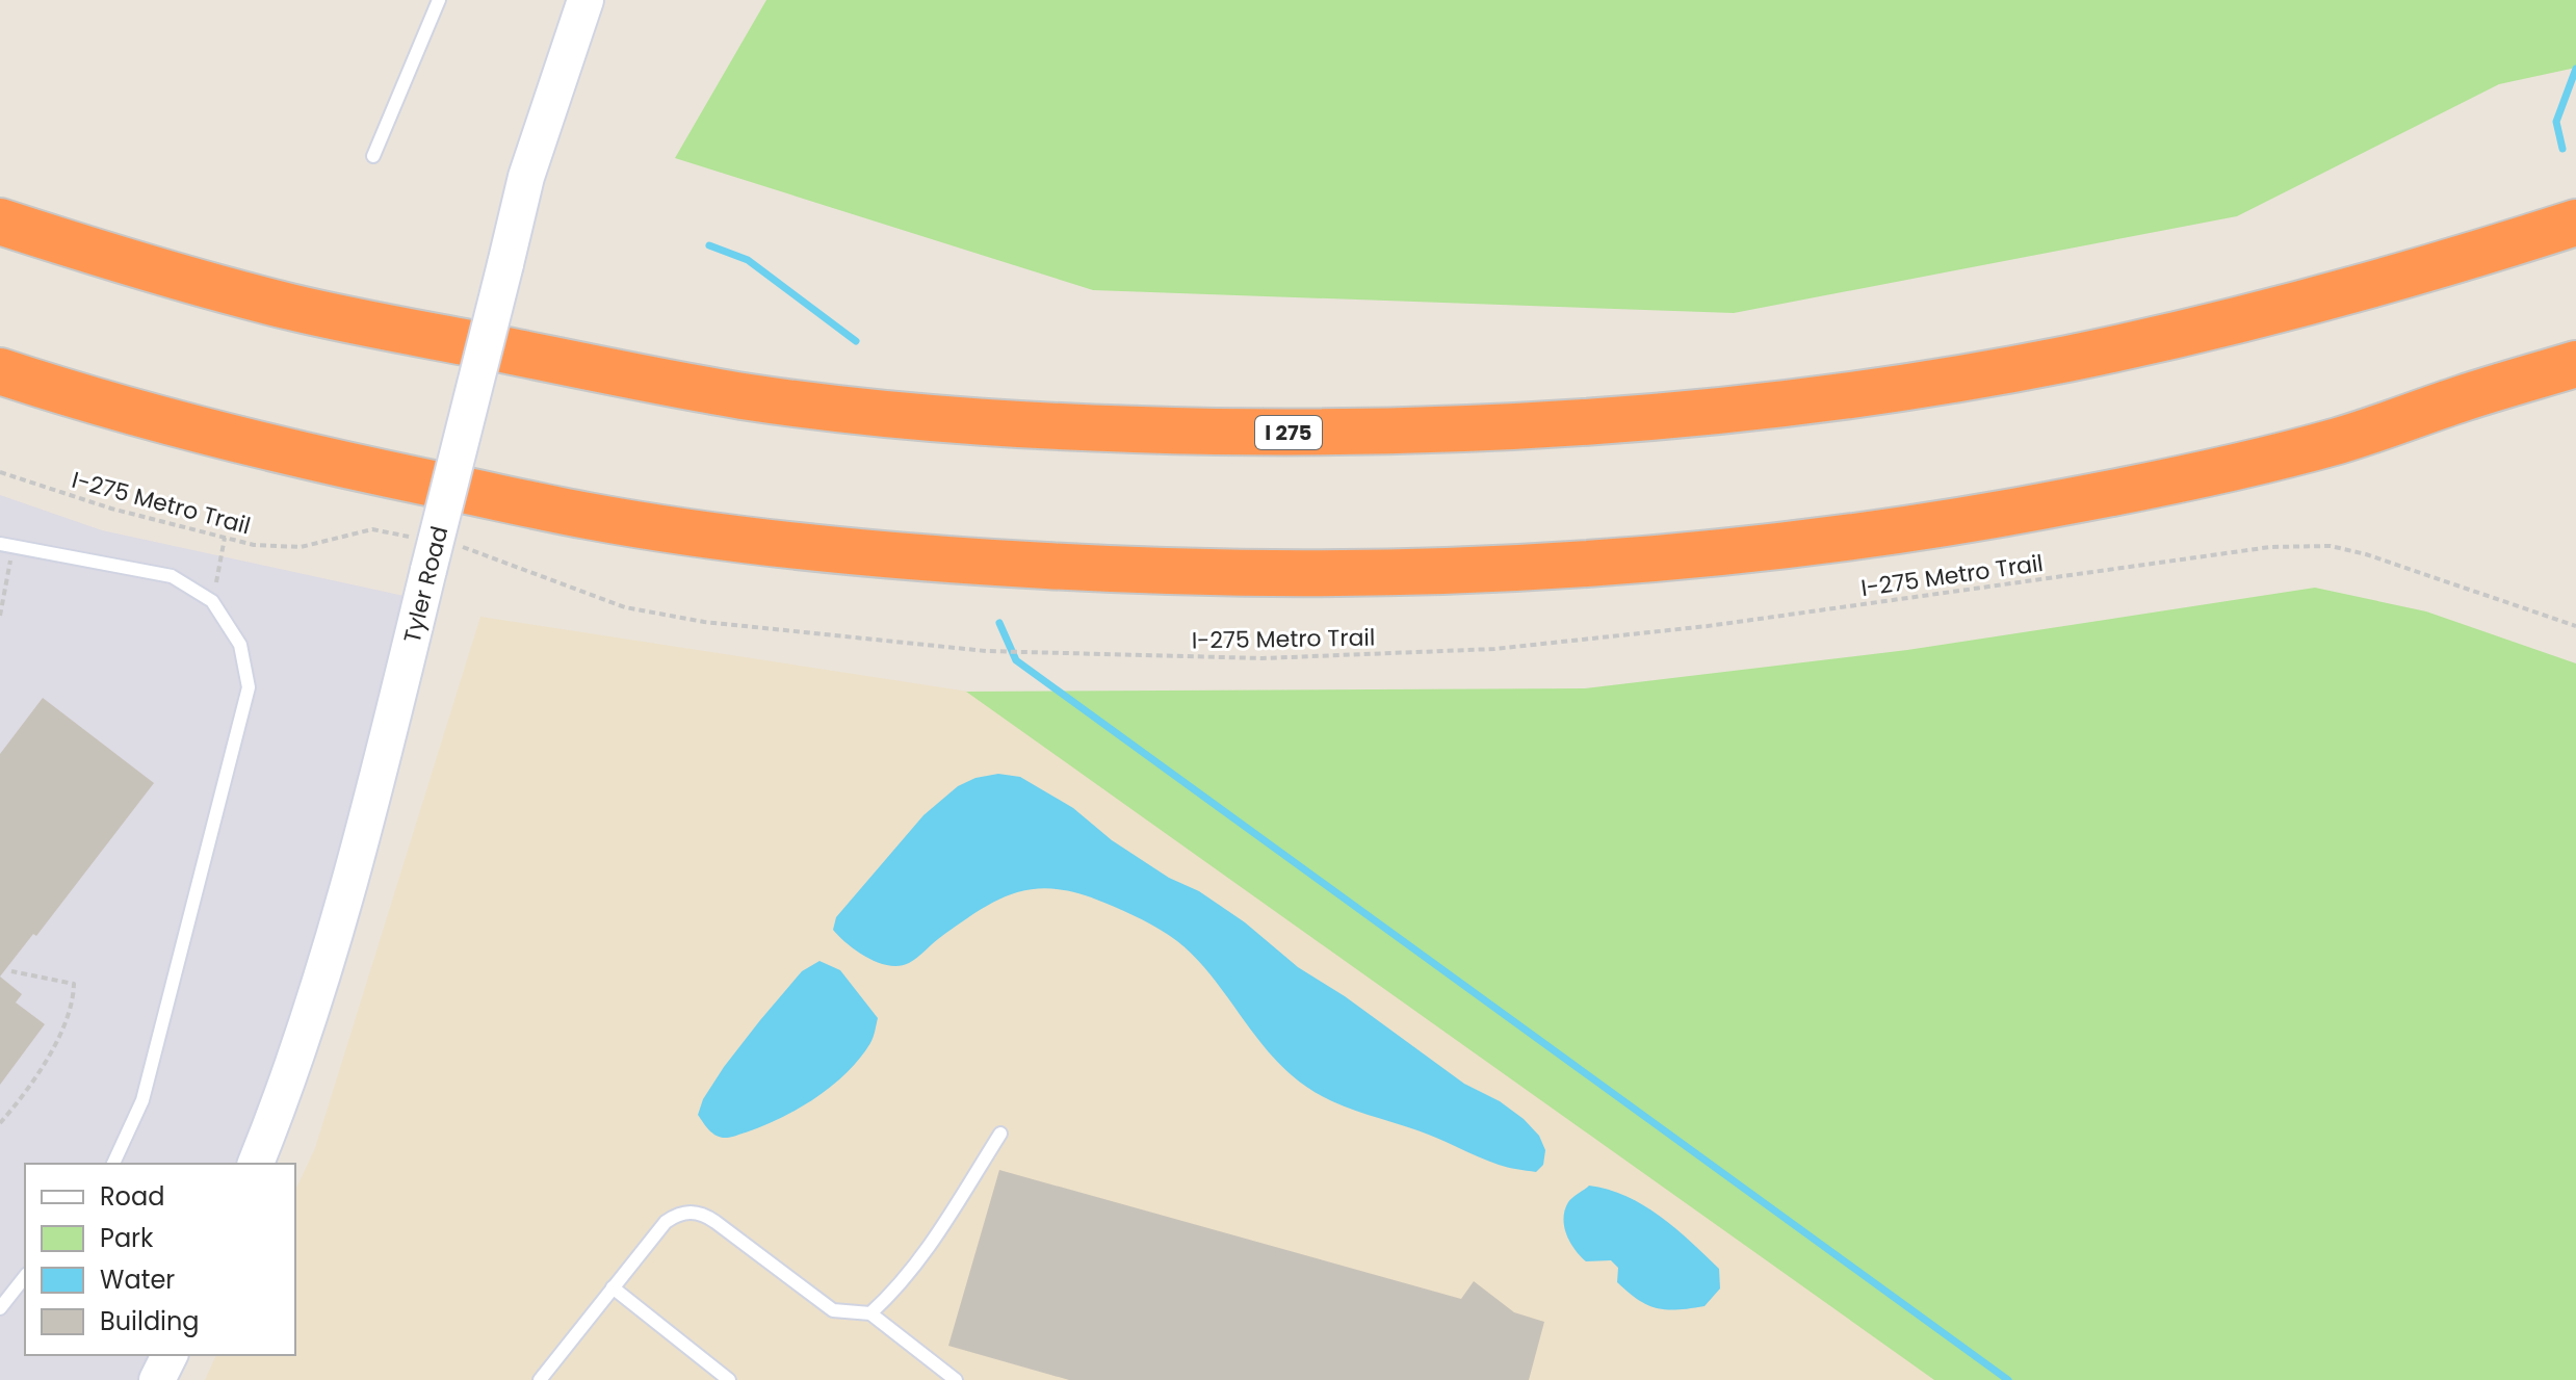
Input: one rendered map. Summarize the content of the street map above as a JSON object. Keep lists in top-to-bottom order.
{
  "streets": {
    "highway": ["I 275"],
    "street": ["Tyler Road"],
    "path": ["I-275 Metro Trail"]
  },
  "crossings": [
    ["I-275 Metro Trail", "Tyler Road"]
  ],
  "legend": [
    "Road",
    "Park",
    "Water",
    "Building"
  ]
}
